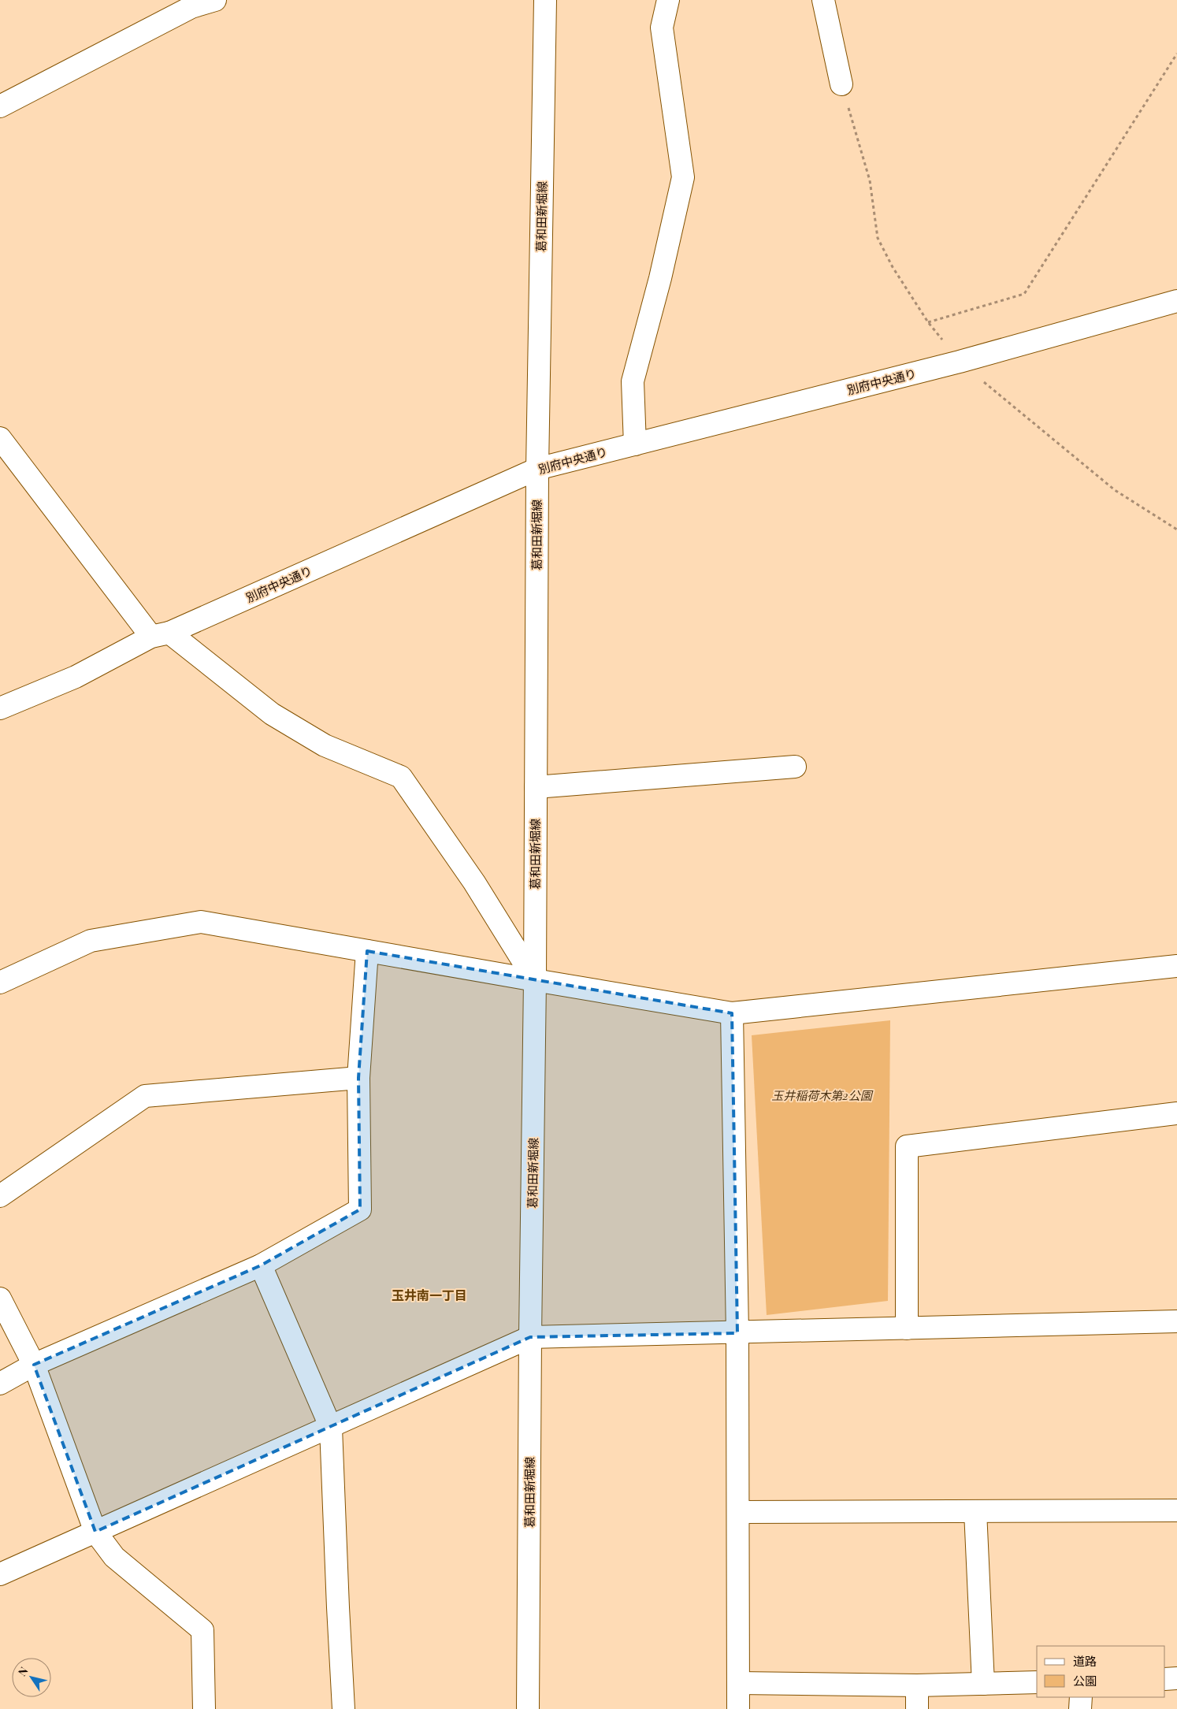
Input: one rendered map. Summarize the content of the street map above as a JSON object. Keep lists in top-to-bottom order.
{
  "streets": {
    "street": ["葛和田新堀線", "別府中央通り"]
  },
  "crossings": [
    ["葛和田新堀線", "別府中央通り"]
  ],
  "districts": ["玉井南一丁目"],
  "parks": ["玉井稲荷木第2公園"],
  "legend": ["道路", "公園"],
  "north": "top left"
}
